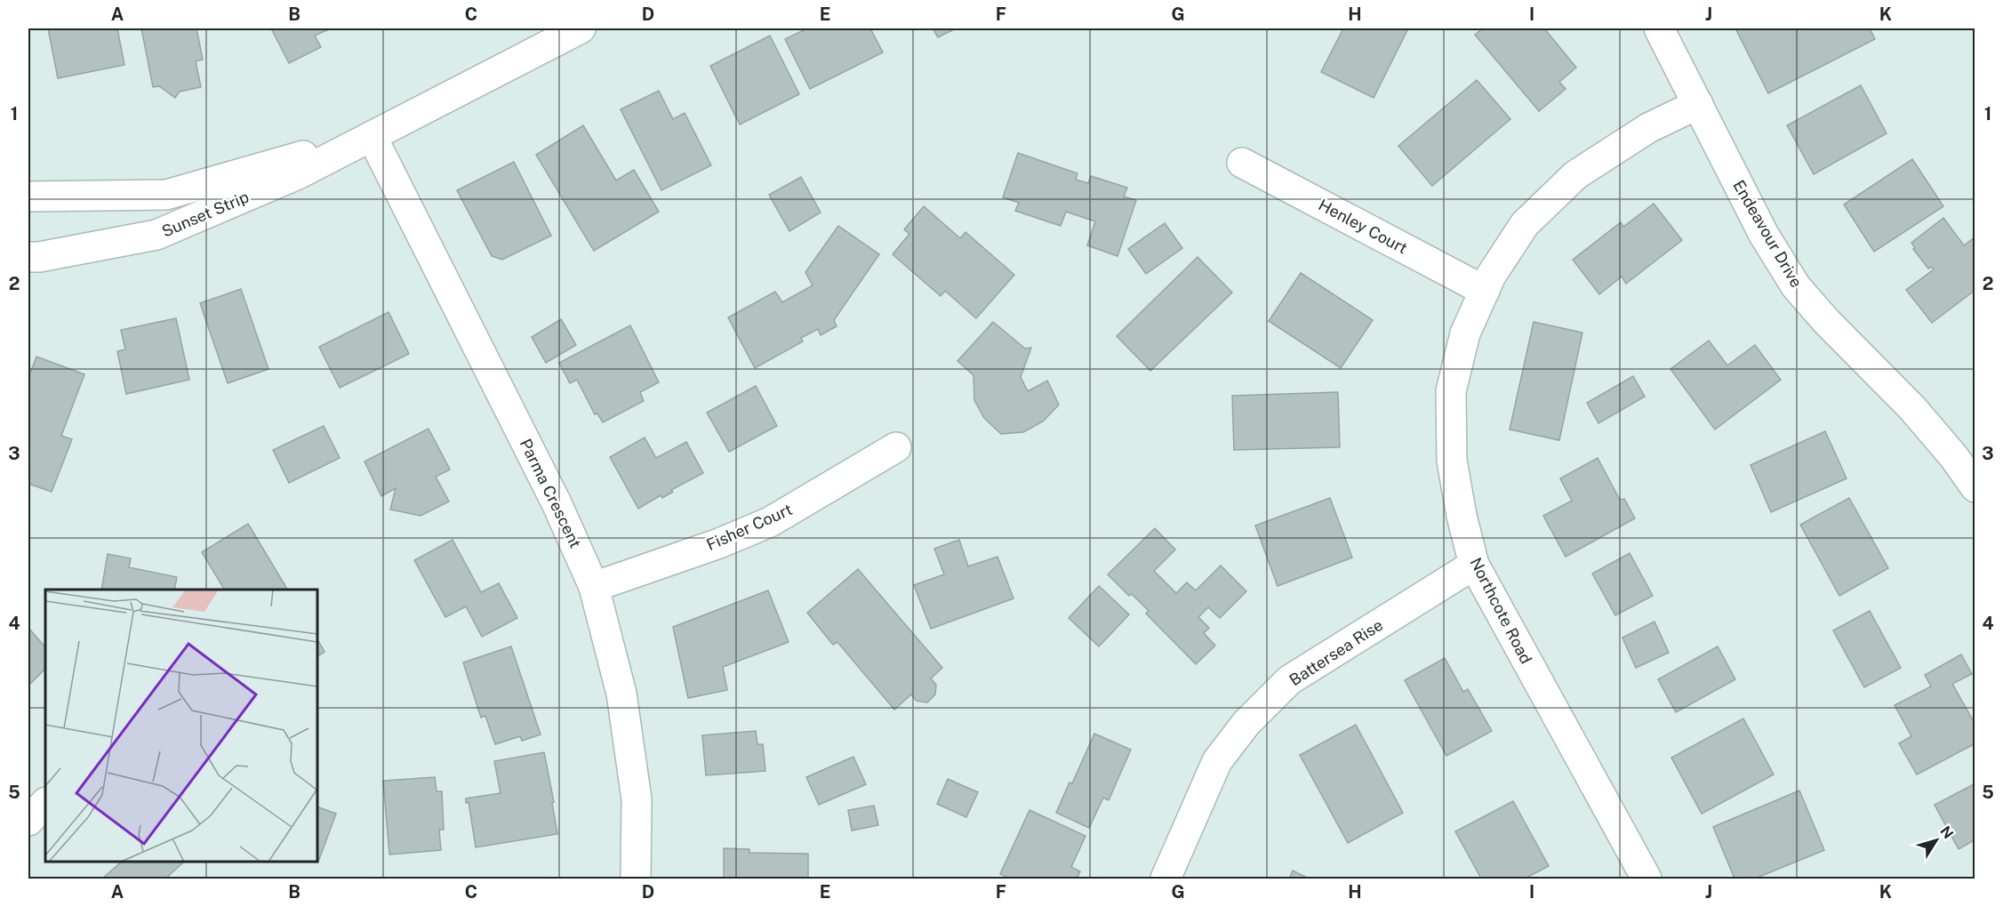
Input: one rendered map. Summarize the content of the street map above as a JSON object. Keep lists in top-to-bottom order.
{
  "streets": {
    "street": [
      "Sunset Strip",
      "Henley Court",
      "Endeavour Drive",
      "Parma Crescent",
      "Fisher Court",
      "Northcote Road",
      "Battersea Rise"
    ]
  },
  "crossings": [
    ["Sunset Strip", "Parma Crescent"],
    ["Henley Court", "Northcote Road"],
    ["Endeavour Drive", "Northcote Road"],
    ["Parma Crescent", "Fisher Court"],
    ["Northcote Road", "Battersea Rise"]
  ],
  "north": "top right",
  "grid": {
    "columns": [
      "A",
      "B",
      "C",
      "D",
      "E",
      "F",
      "G",
      "H",
      "I",
      "J",
      "K"
    ],
    "rows": [
      "1",
      "2",
      "3",
      "4",
      "5"
    ]
  }
}
